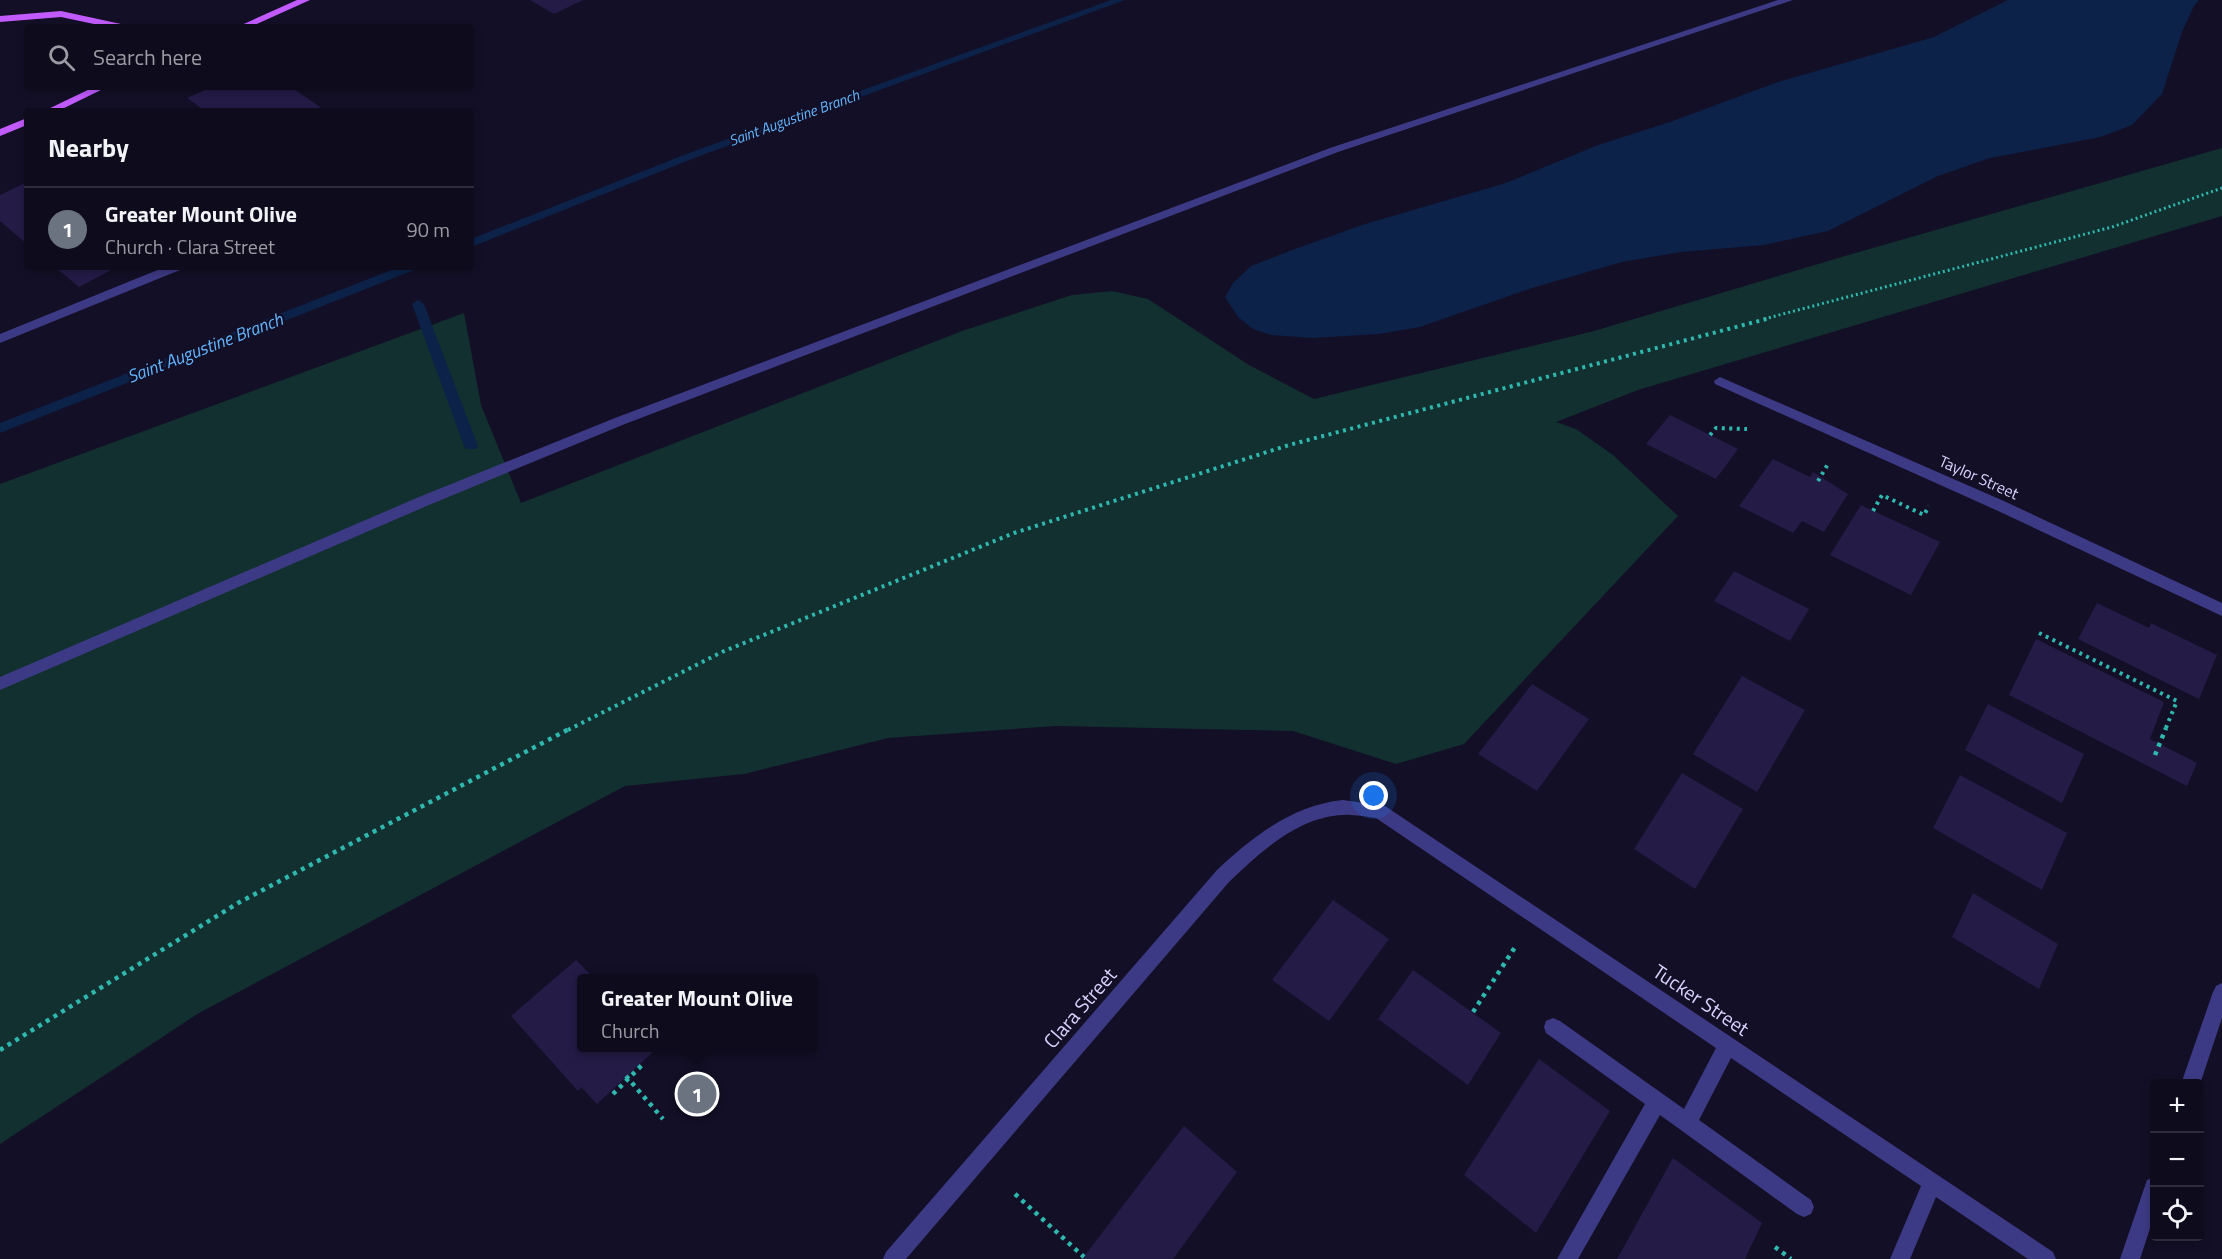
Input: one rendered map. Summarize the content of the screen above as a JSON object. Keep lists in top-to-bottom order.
{
  "streets": {
    "street": ["Taylor Street", "Tucker Street", "Clara Street"]
  },
  "crossings": [
    ["Tucker Street", "Clara Street"]
  ],
  "water": ["Saint Augustine Branch"],
  "page": {
    "search": "Search here",
    "heading": "Nearby",
    "list": [
      {
        "mark": "1",
        "name": "Greater Mount Olive",
        "note": "Church · Clara Street",
        "value": "90 m"
      }
    ],
    "popup": ["Greater Mount Olive", "Church"],
    "pins": "1",
    "map_buttons": ["+", "−"]
  }
}
